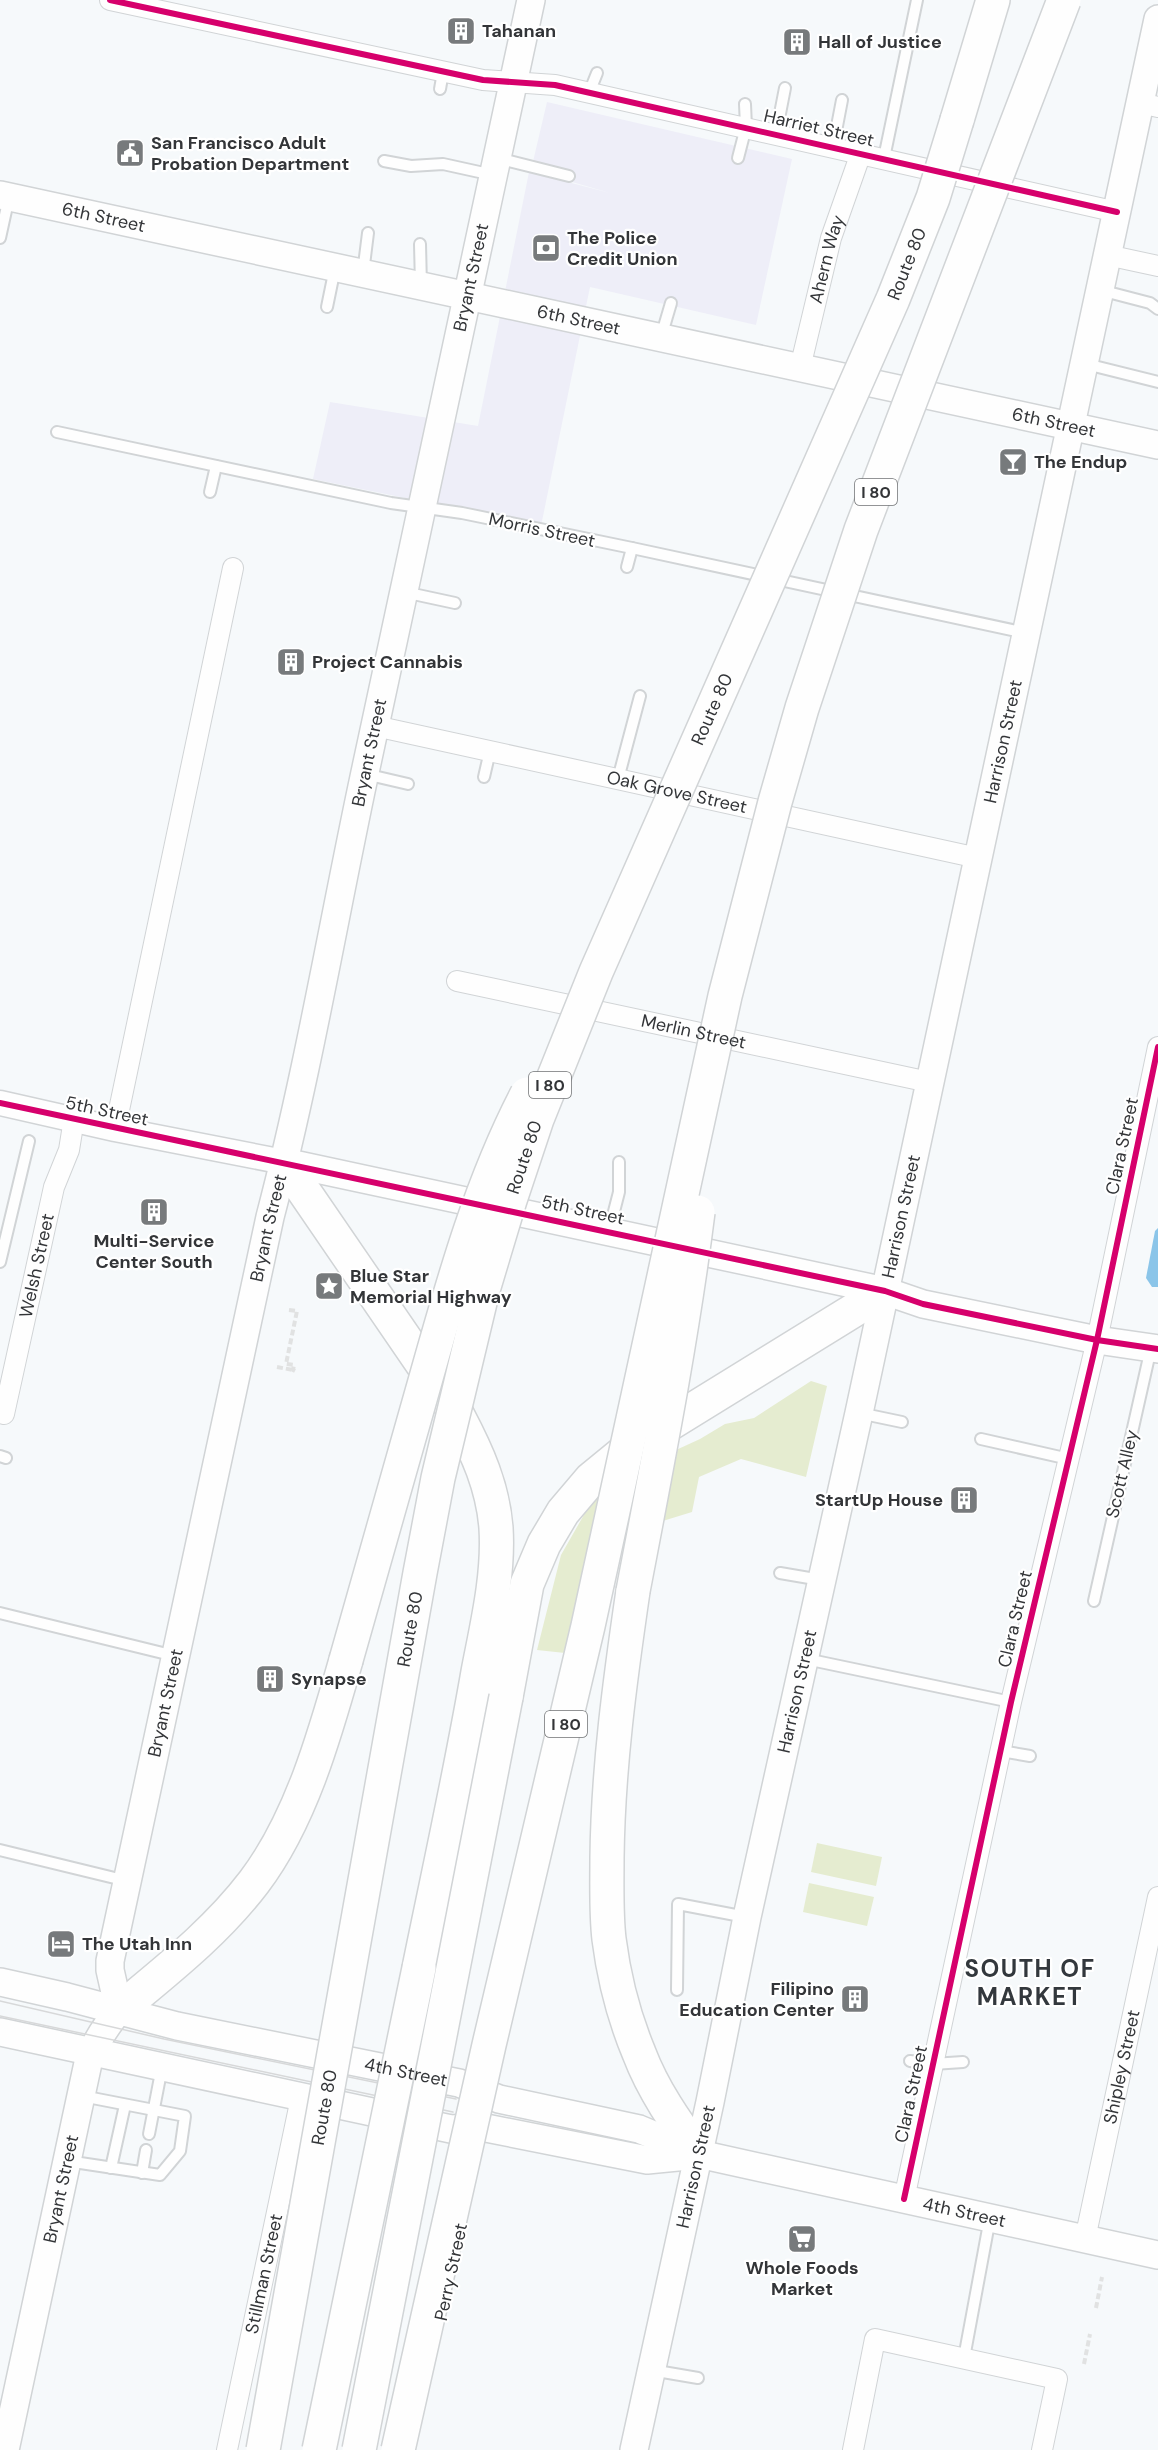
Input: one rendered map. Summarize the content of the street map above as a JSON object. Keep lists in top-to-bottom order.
{
  "streets": {
    "highway": ["Route 80", "I 80"],
    "main road": [
      "6th Street",
      "Bryant Street",
      "Harrison Street",
      "5th Street",
      "4th Street"
    ],
    "street": [
      "Harriet Street",
      "Ahern Way",
      "Oak Grove Street",
      "Merlin Street",
      "Clara Street",
      "Welsh Street",
      "Shipley Street",
      "Perry Street",
      "Stillman Street"
    ],
    "lane": ["Morris Street", "Scott Alley"]
  },
  "crossings": [
    ["Harriet Street", "Ahern Way"],
    ["Harriet Street", "Bryant Street"],
    ["Harriet Street", "Harrison Street"],
    ["6th Street", "Ahern Way"],
    ["6th Street", "Bryant Street"],
    ["6th Street", "Harrison Street"],
    ["Bryant Street", "Morris Street"],
    ["Bryant Street", "Oak Grove Street"],
    ["Bryant Street", "5th Street"],
    ["Bryant Street", "4th Street"],
    ["Morris Street", "Harrison Street"],
    ["Harrison Street", "Oak Grove Street"],
    ["Harrison Street", "Merlin Street"],
    ["Harrison Street", "5th Street"],
    ["Harrison Street", "4th Street"],
    ["5th Street", "Clara Street"],
    ["5th Street", "Welsh Street"],
    ["5th Street", "Scott Alley"],
    ["Clara Street", "4th Street"],
    ["Shipley Street", "4th Street"],
    ["4th Street", "Perry Street"],
    ["4th Street", "Stillman Street"]
  ],
  "districts": ["SOUTH OF MARKET"],
  "places": {
    "building": [
      "Tahanan",
      "Hall of Justice",
      "Project Cannabis",
      "Multi-Service Center South",
      "StartUp House",
      "Synapse",
      "Filipino Education Center"
    ],
    "public building": ["San Francisco Adult Probation Department"],
    "bank": ["The Police Credit Union"],
    "bar": ["The Endup"],
    "place": ["Blue Star Memorial Highway"],
    "hotel": ["The Utah Inn"],
    "supermarket": ["Whole Foods Market"]
  }
}
